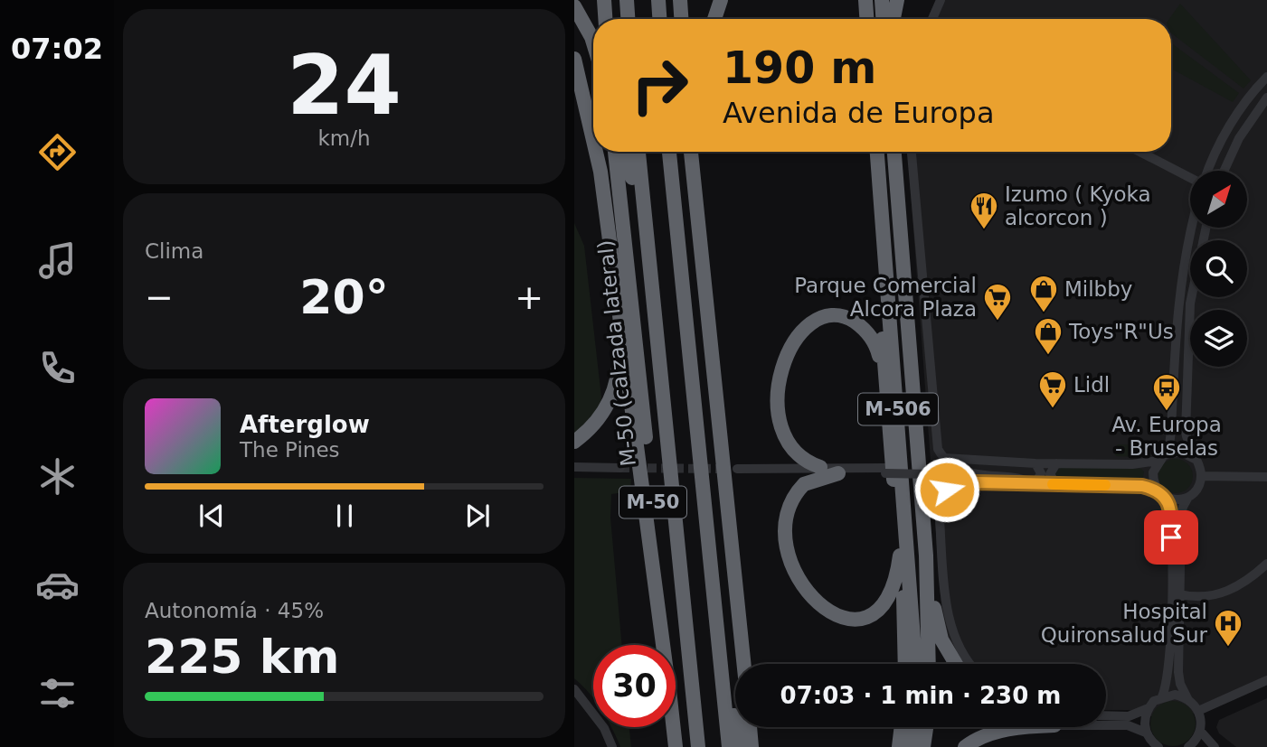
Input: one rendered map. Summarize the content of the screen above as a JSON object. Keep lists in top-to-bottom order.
{
  "streets": {
    "highway": ["M-50 (calzada lateral)", "M-506", "M-50"]
  },
  "places": {
    "restaurant": ["Izumo ( Kyoka alcorcon )"],
    "shop": ["Milbby", "Toys\"R\"Us"],
    "supermarket": ["Parque Comercial Alcora Plaza", "Lidl"],
    "bus stop": ["Av. Europa - Bruselas"],
    "hospital": ["Hospital Quironsalud Sur"]
  },
  "north": "top right",
  "page": {
    "tabs": "07:02",
    "tile": [
      ["24", "km/h"],
      "Clima",
      ["Autonomía · 45%", "225 km"]
    ],
    "turn": ["190 m", "Avenida de Europa"],
    "heat": ["−", "20°", "+"],
    "song": ["Afterglow", "The Pines"],
    "limit": "30",
    "trip": "07:03 · 1 min · 230 m"
  }
}
